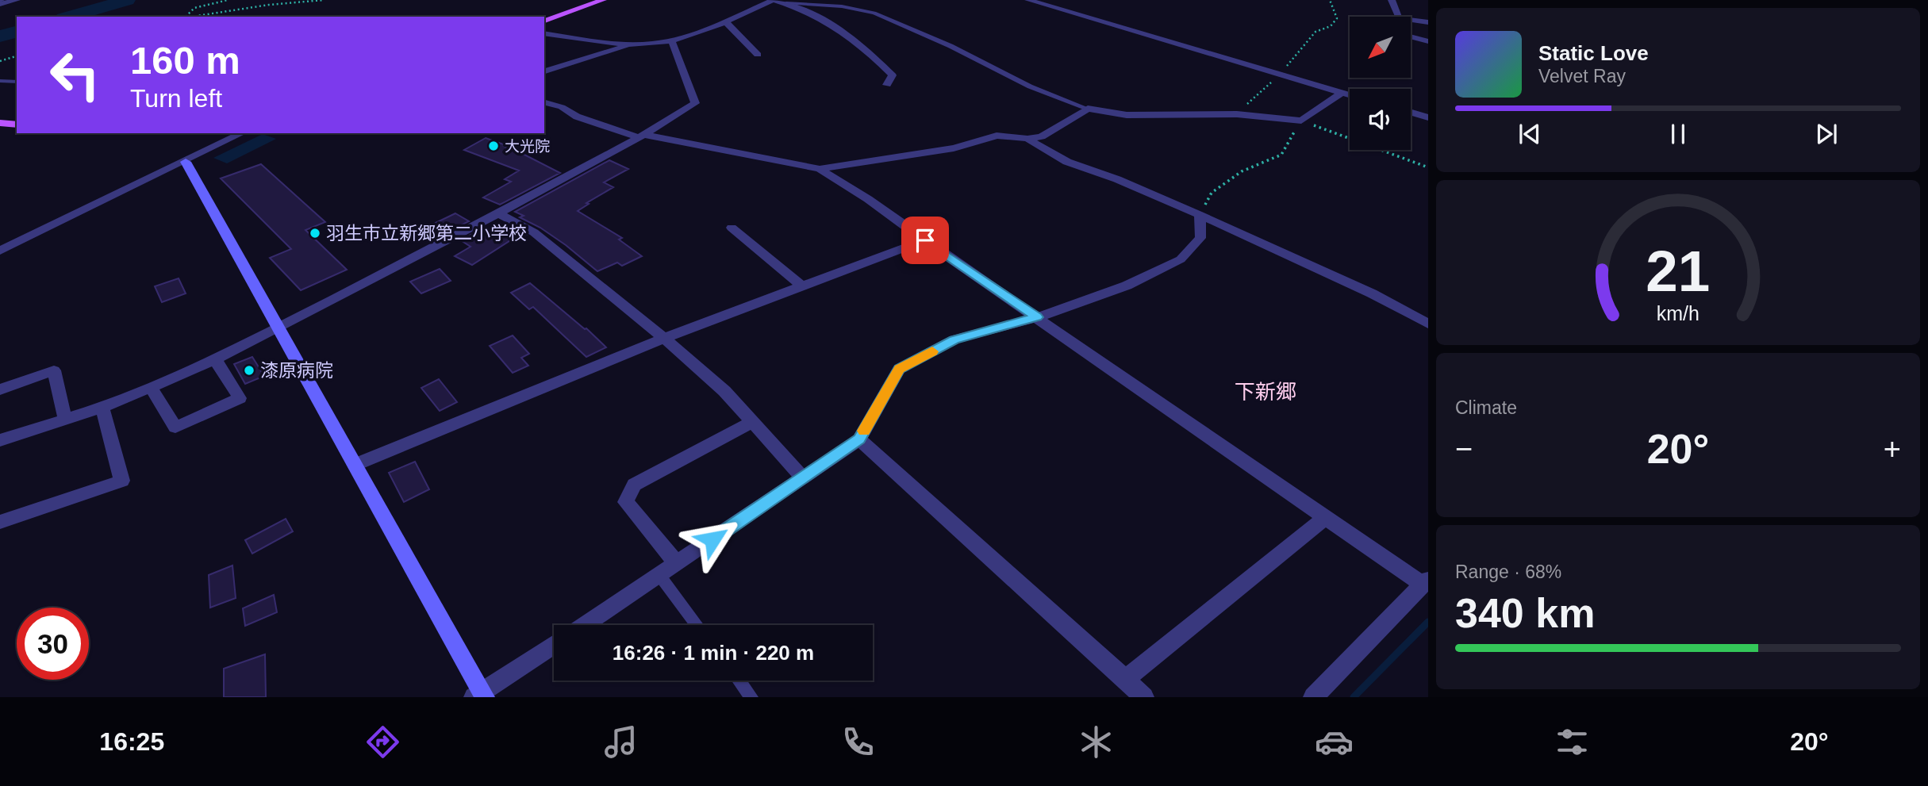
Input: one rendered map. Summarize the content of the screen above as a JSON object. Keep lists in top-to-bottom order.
{
  "districts": ["下新郷"],
  "places": ["大光院", "羽生市立新郷第二小学校", "漆原病院"],
  "north": "bottom left",
  "page": {
    "turn": ["160 m", "Turn left"],
    "song": ["Static Love", "Velvet Ray"],
    "tile": [
      "Climate",
      ["Range · 68%", "340 km"]
    ],
    "heat": ["−", "20°", "+"],
    "limit": "30",
    "trip": "16:26 · 1 min · 220 m",
    "tabs": ["16:25", "20°"],
    "gauge": ["21", "km/h"]
  }
}
